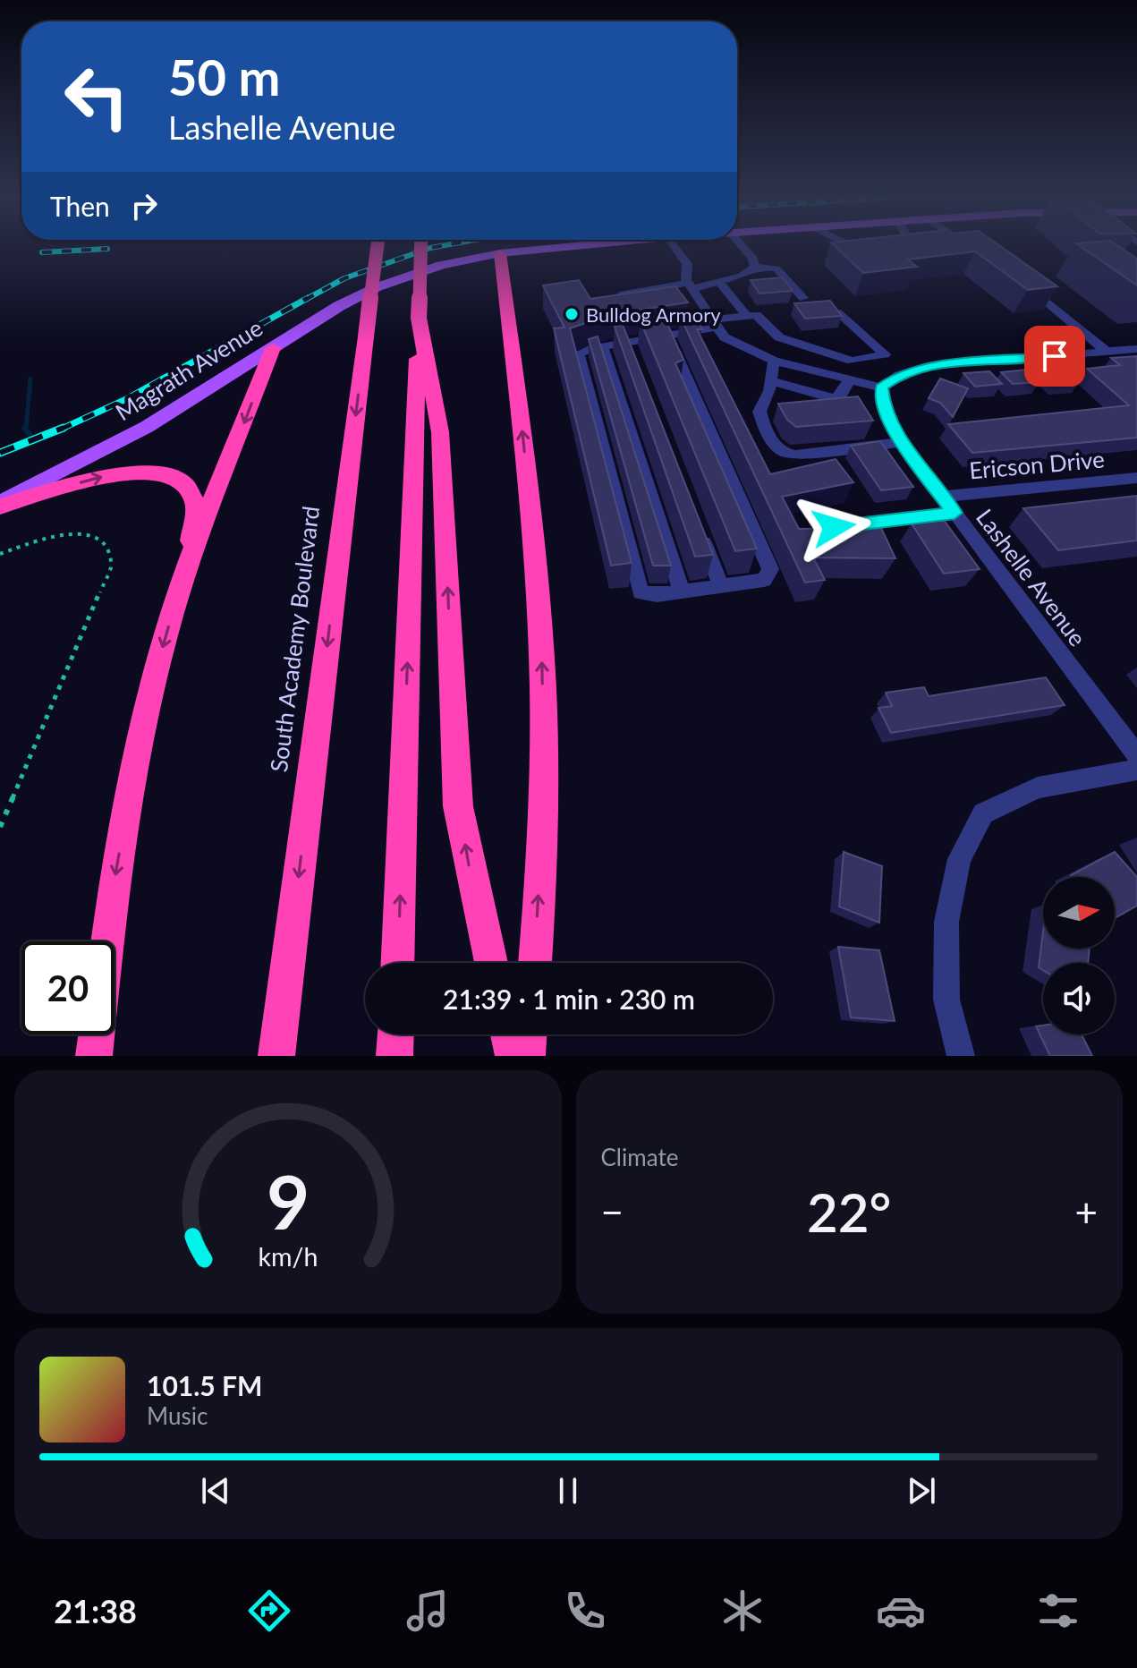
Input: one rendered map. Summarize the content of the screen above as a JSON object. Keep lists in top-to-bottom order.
{
  "streets": {
    "highway": ["South Academy Boulevard"],
    "main road": ["Magrath Avenue"],
    "street": ["Ericson Drive", "Lashelle Avenue"]
  },
  "crossings": [
    ["Ericson Drive", "Lashelle Avenue"]
  ],
  "places": ["Bulldog Armory"],
  "north": "right",
  "page": {
    "turn": ["50 m", "Lashelle Avenue"],
    "then": "Then",
    "limit": "20",
    "trip": "21:39 · 1 min · 230 m",
    "tile": "Climate",
    "heat": ["−", "22°", "+"],
    "song": ["101.5 FM", "Music"],
    "tabs": "21:38",
    "gauge": ["9", "km/h"]
  }
}
